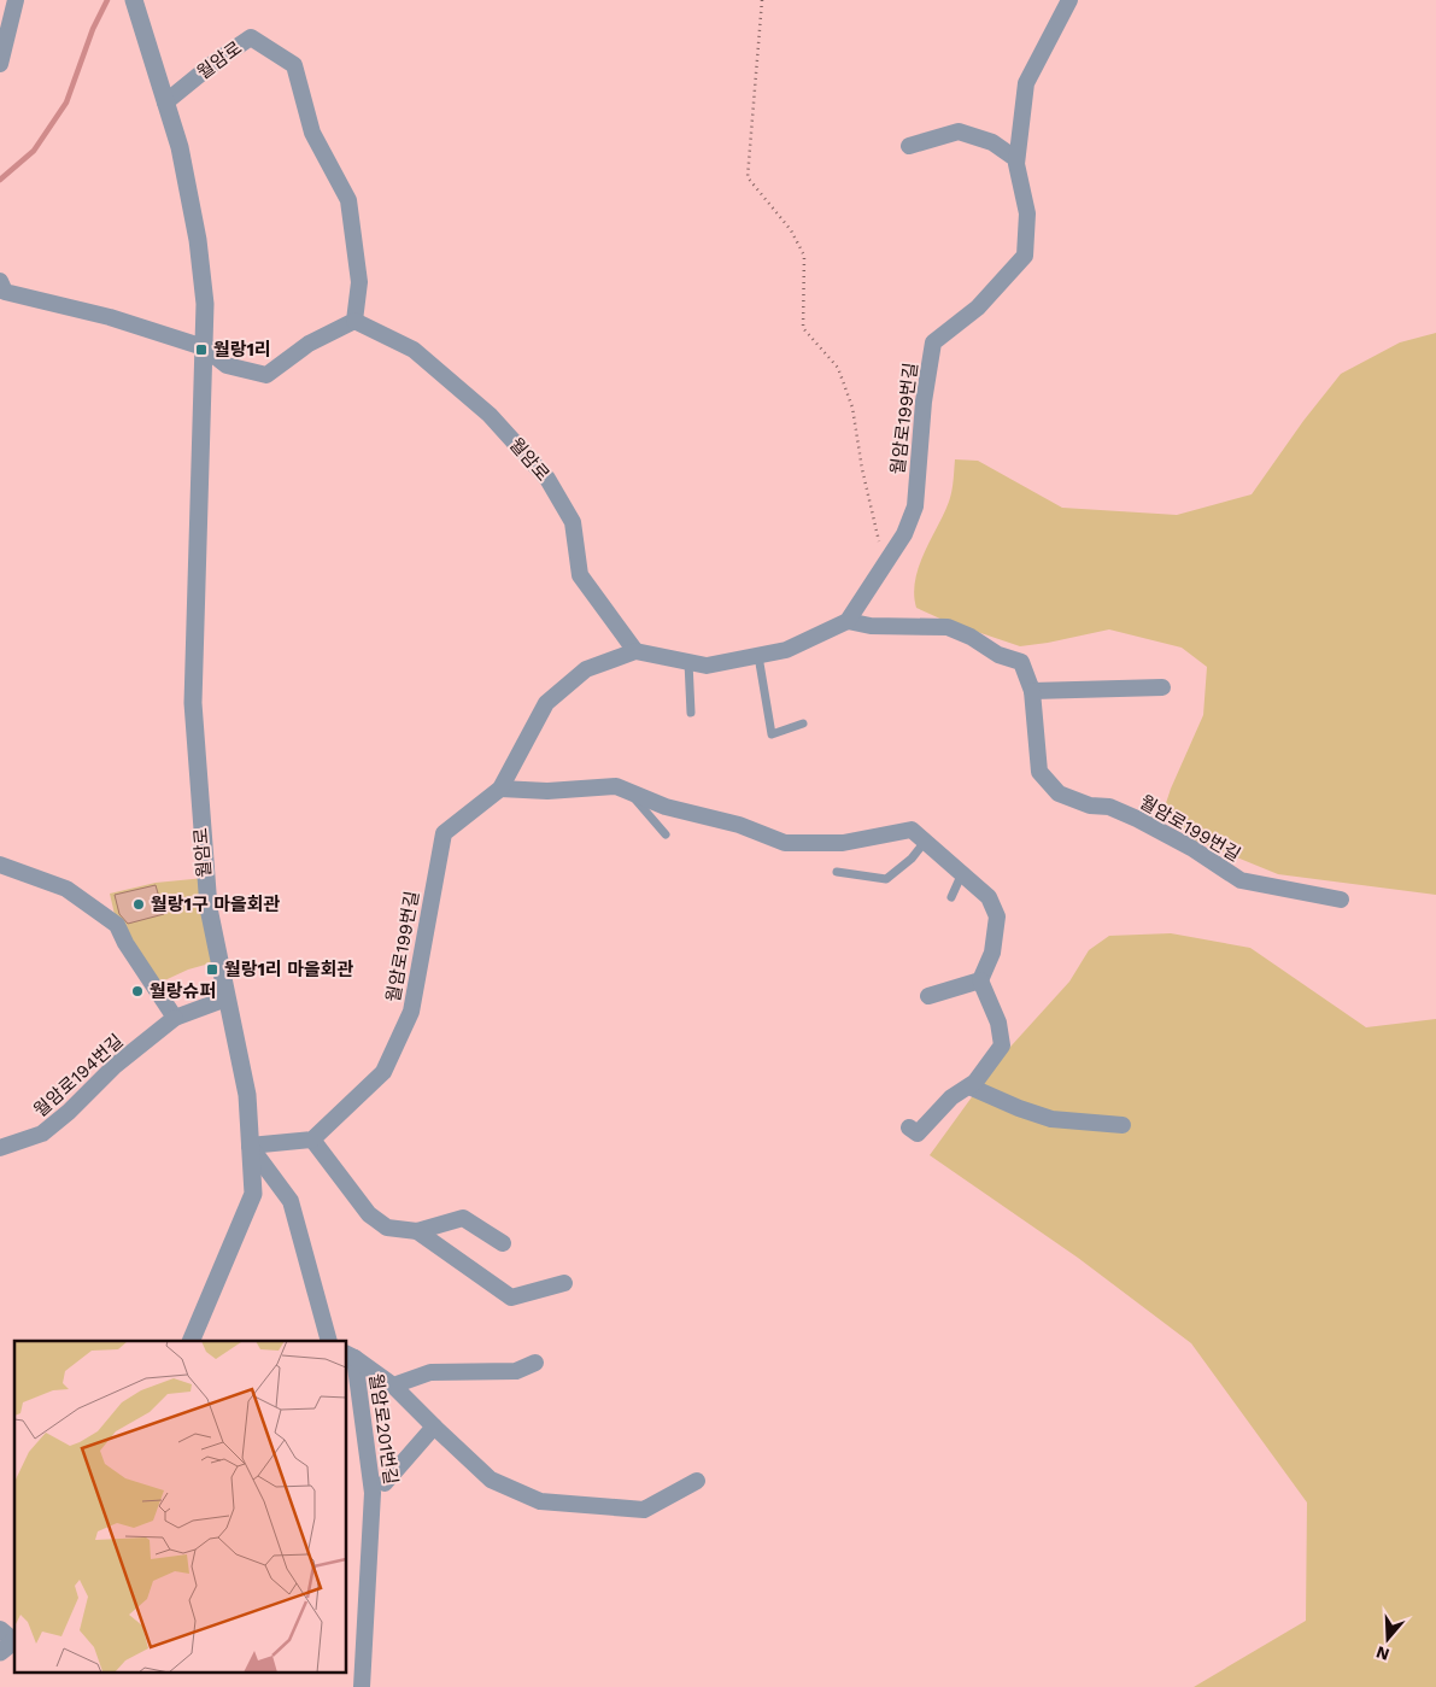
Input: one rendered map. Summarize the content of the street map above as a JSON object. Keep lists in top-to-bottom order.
{
  "streets": {
    "street": [
      "월암로",
      "월암로199번길",
      "월암로194번길",
      "월암로201번길"
    ]
  },
  "crossings": [
    ["월암로", "월암로199번길"],
    ["월암로", "월암로194번길"]
  ],
  "places": {
    "transit": ["월랑1리", "월랑1리 마을회관"],
    "other": ["월랑1구 마을회관", "월랑슈퍼"]
  },
  "north": "bottom"
}
